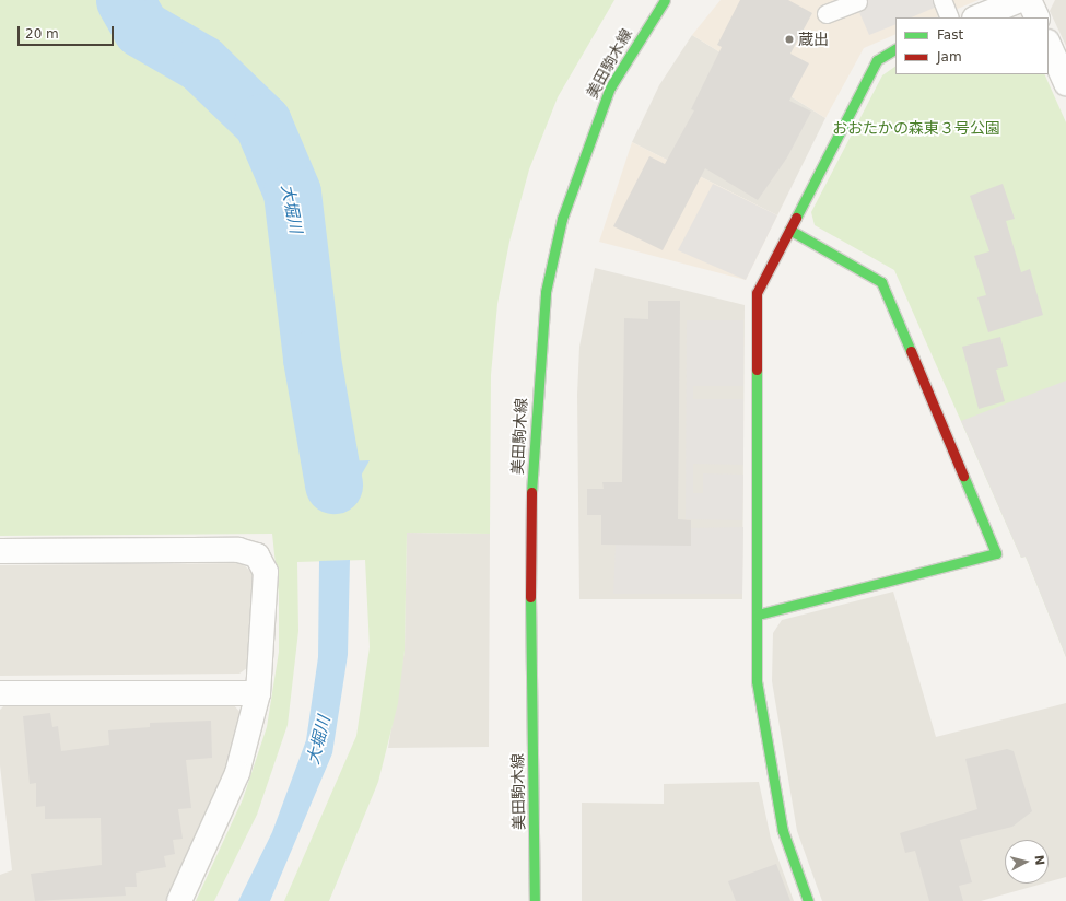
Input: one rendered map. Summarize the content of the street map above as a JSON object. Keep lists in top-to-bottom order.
{
  "streets": {
    "street": ["美田駒木線"]
  },
  "water": ["大堀川"],
  "parks": ["おおたかの森東３号公園"],
  "places": ["蔵出"],
  "legend": ["Fast", "Jam"],
  "scale_bar": "20 m",
  "north": "right"
}
